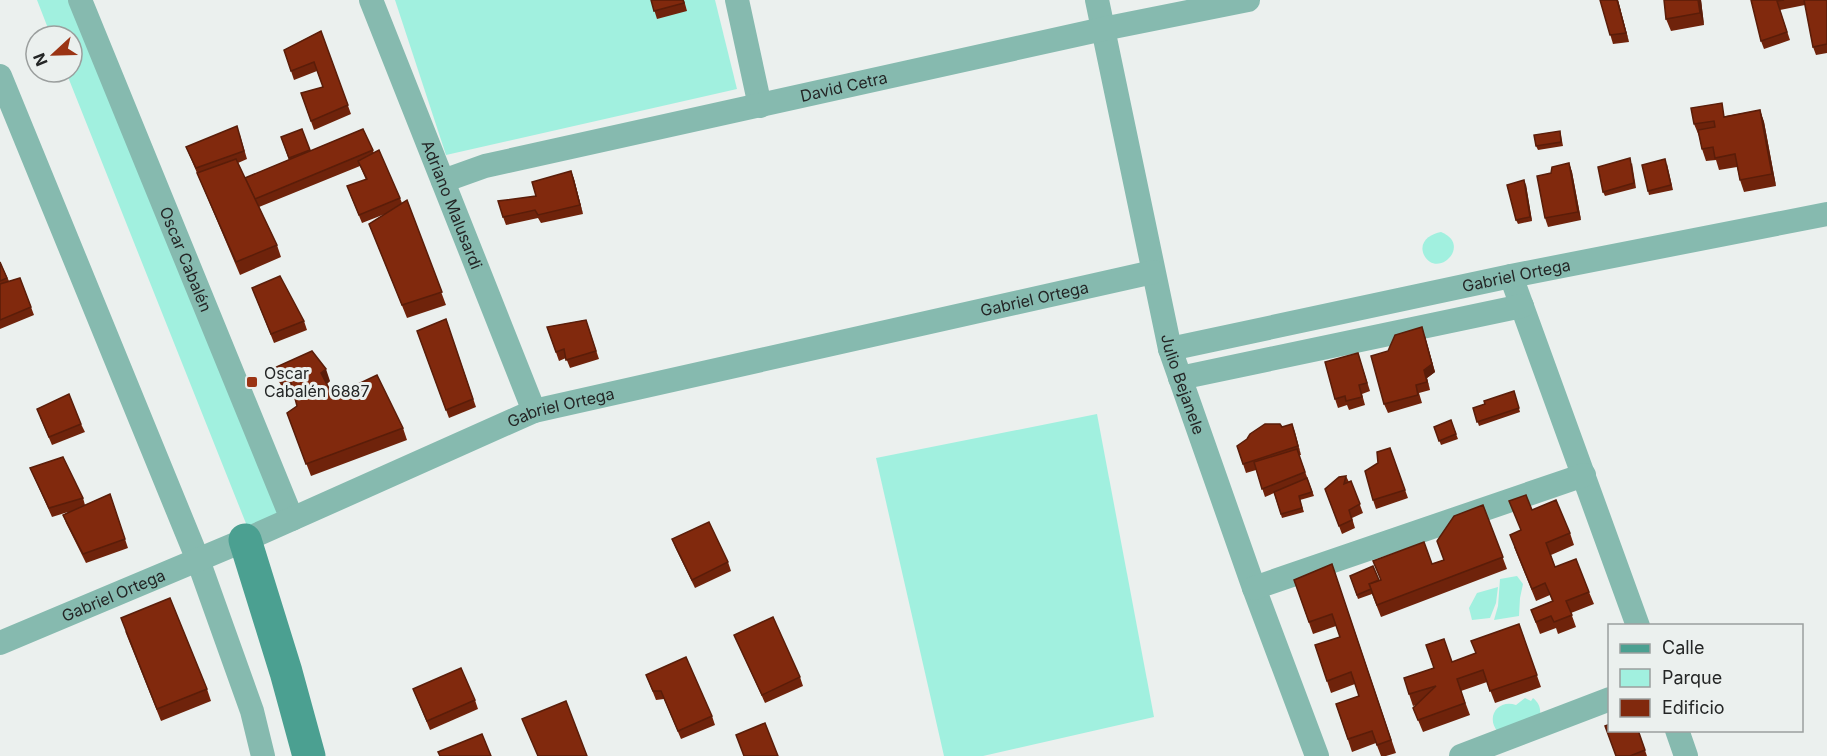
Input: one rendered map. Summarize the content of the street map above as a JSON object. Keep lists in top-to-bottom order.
{
  "streets": {
    "street": [
      "David Cetra",
      "Adriano Malusardi",
      "Oscar Cabalén",
      "Gabriel Ortega",
      "Julio Bejanele"
    ]
  },
  "crossings": [
    ["David Cetra", "Adriano Malusardi"],
    ["David Cetra", "Julio Bejanele"],
    ["Adriano Malusardi", "Gabriel Ortega"],
    ["Oscar Cabalén", "Gabriel Ortega"],
    ["Gabriel Ortega", "Julio Bejanele"]
  ],
  "places": {
    "transit": ["Oscar Cabalén 6887"]
  },
  "legend": ["Calle", "Parque", "Edificio"],
  "north": "left"
}
